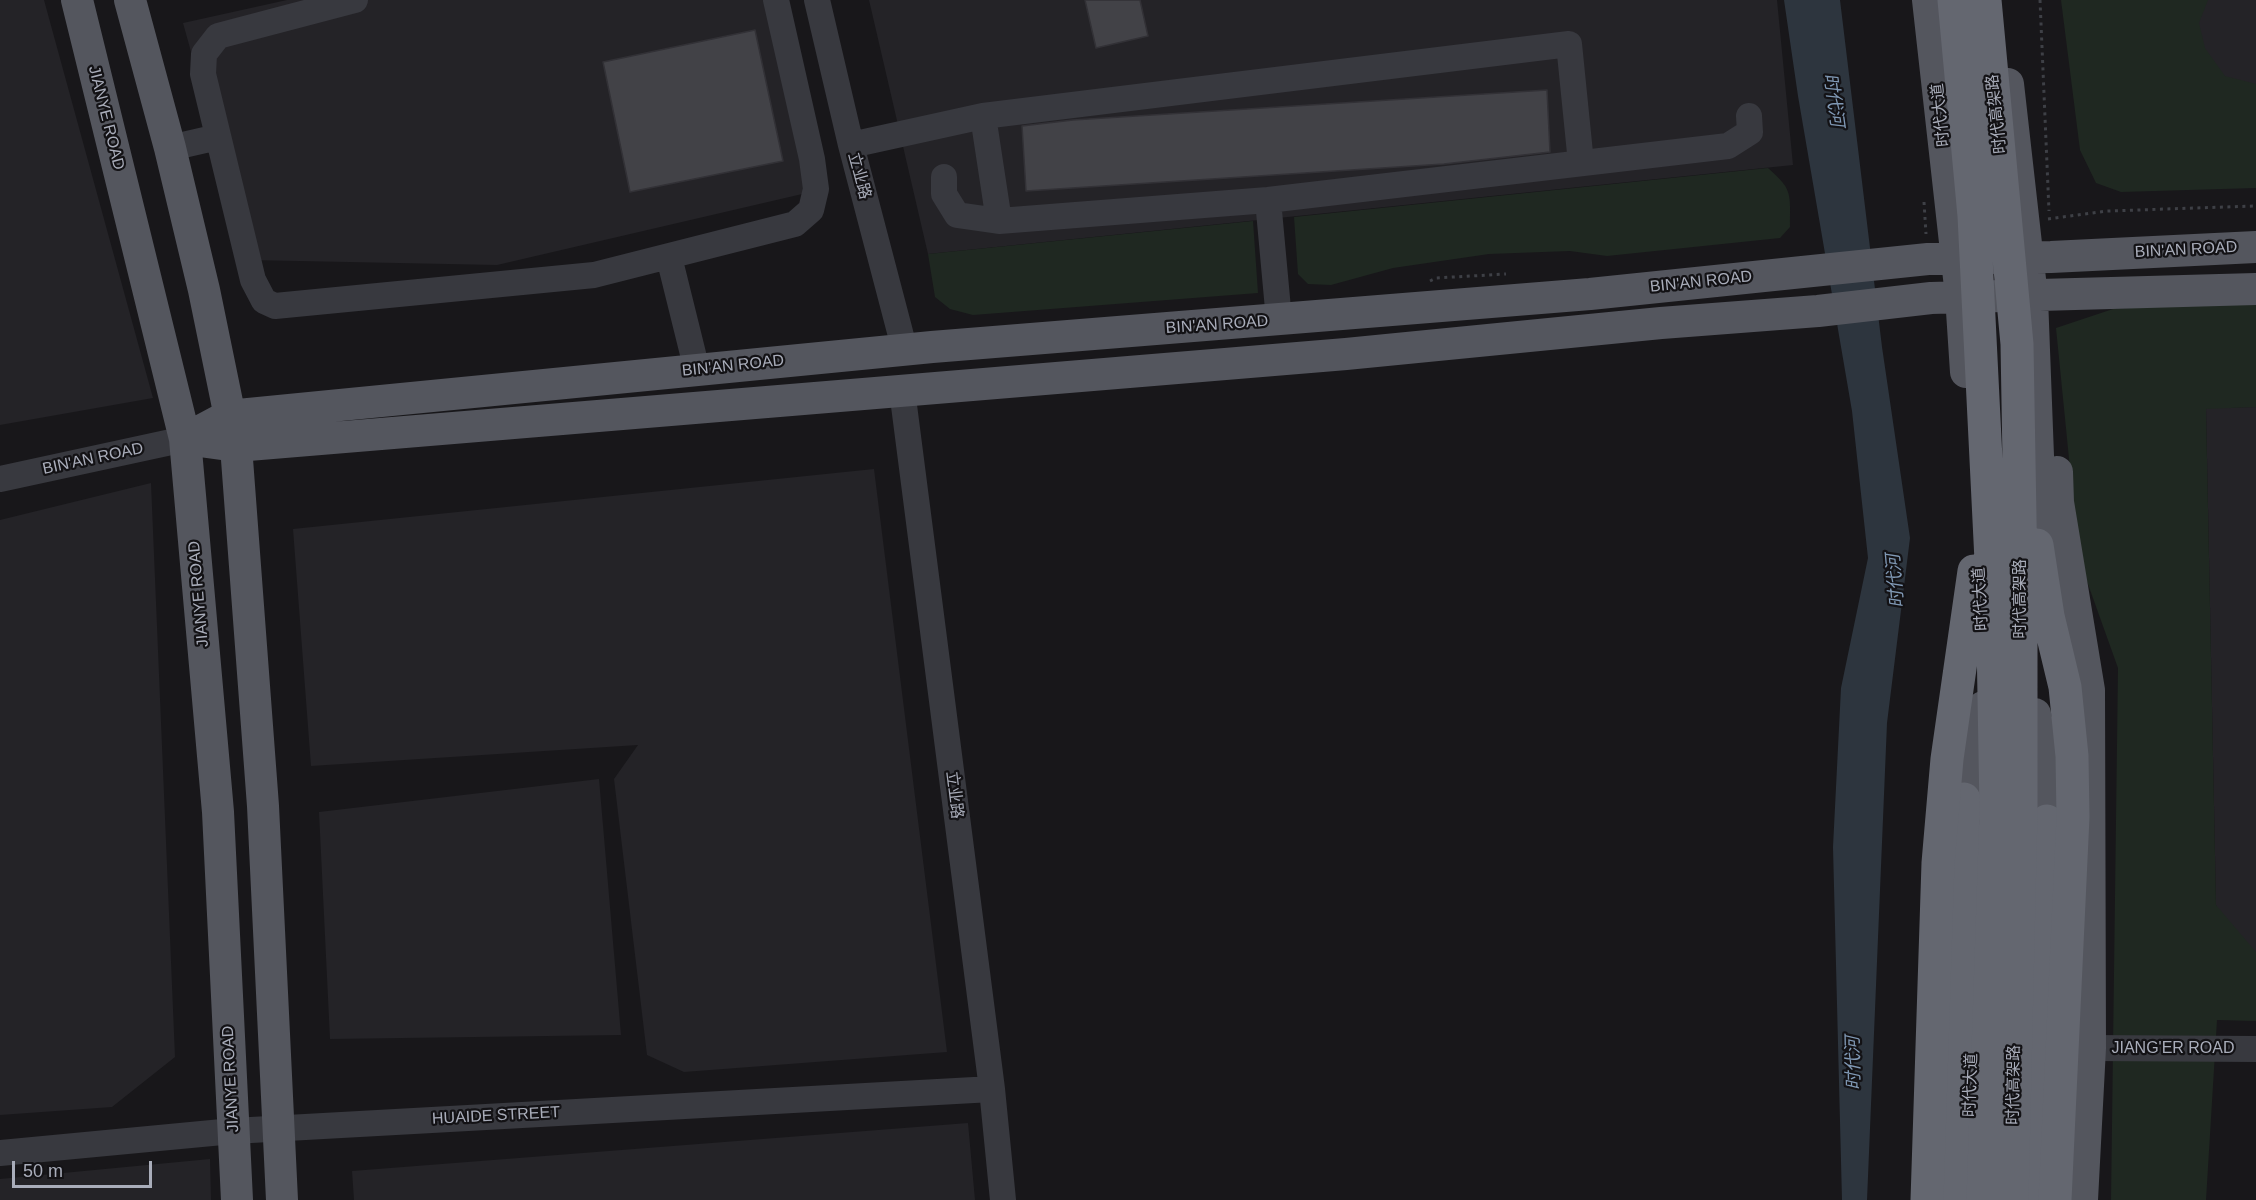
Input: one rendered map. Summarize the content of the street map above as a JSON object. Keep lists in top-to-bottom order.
{
  "streets": {
    "highway": ["时代高架路"],
    "main road": ["时代大道", "JIANYE ROAD", "BIN'AN ROAD"],
    "street": ["立业路", "JIANG'ER ROAD", "HUAIDE STREET"]
  },
  "crossings": [
    ["时代大道", "BIN'AN ROAD"],
    ["JIANYE ROAD", "BIN'AN ROAD"],
    ["JIANYE ROAD", "HUAIDE STREET"],
    ["立业路", "BIN'AN ROAD"],
    ["立业路", "HUAIDE STREET"]
  ],
  "water": ["时代河"],
  "scale_bar": "50 m"
}
